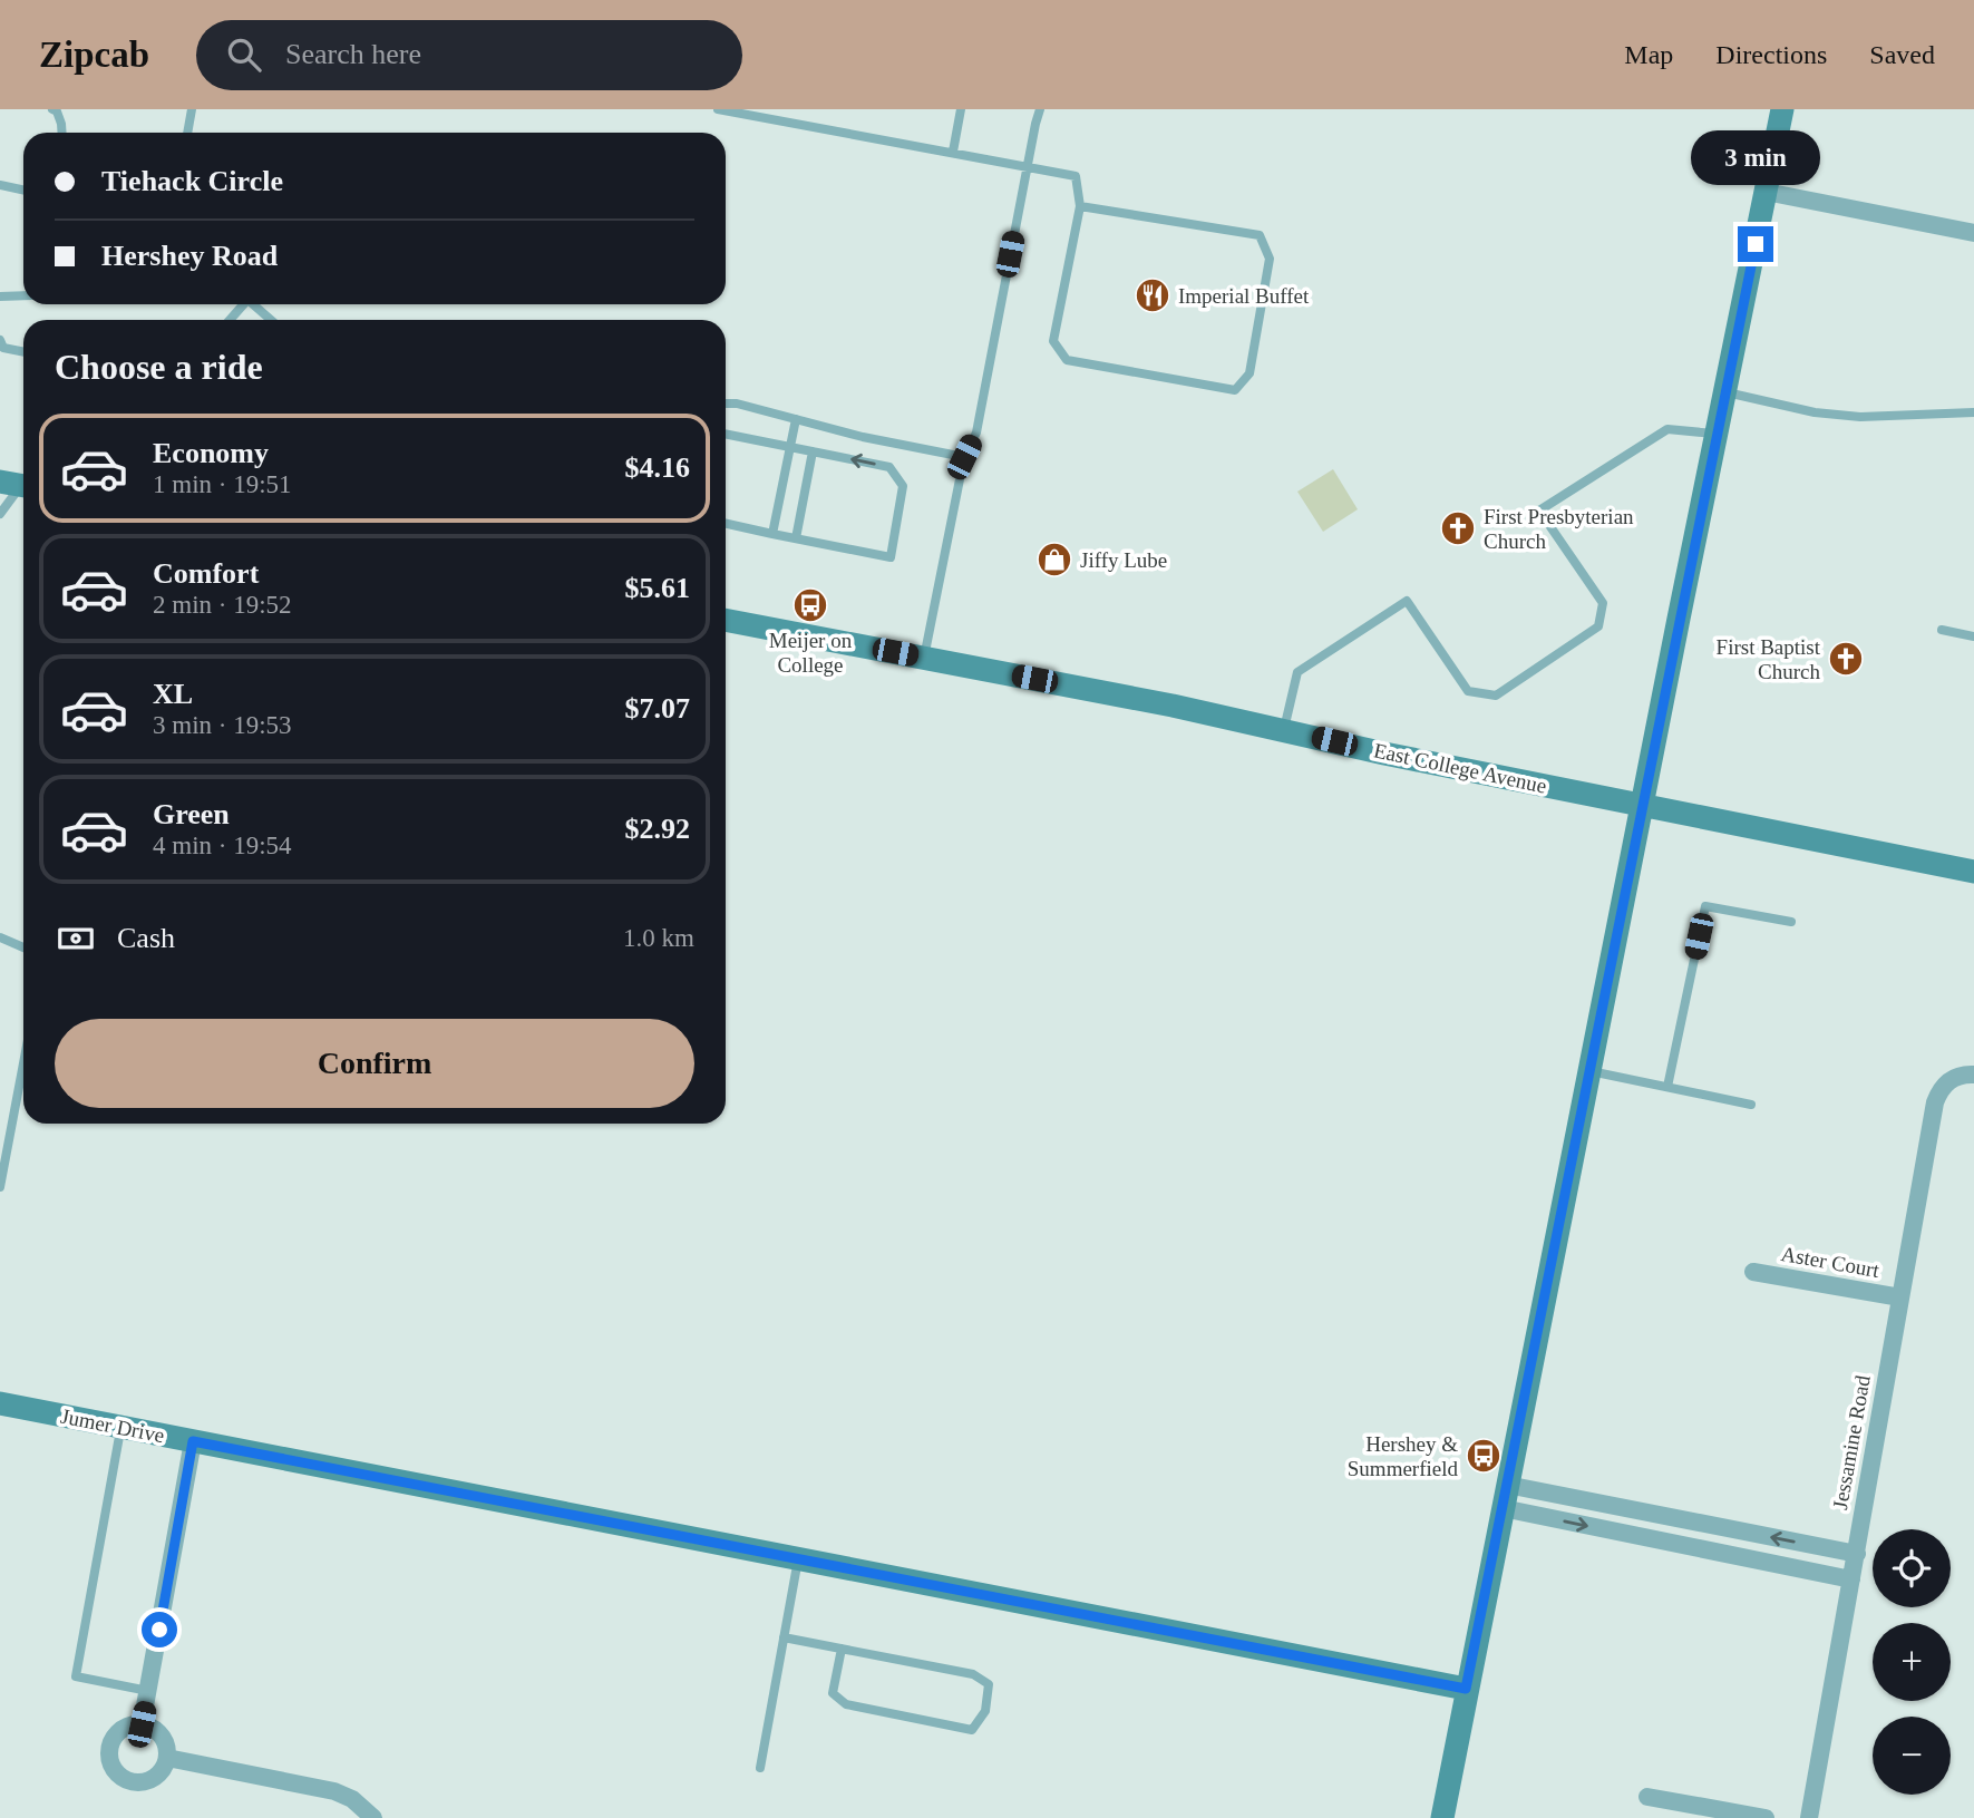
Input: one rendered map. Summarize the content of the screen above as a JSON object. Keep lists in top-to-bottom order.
{
  "streets": {
    "main road": ["East College Avenue", "Jumer Drive"],
    "street": ["Aster Court", "Jessamine Road"]
  },
  "crossings": [
    ["Aster Court", "Jessamine Road"]
  ],
  "places": {
    "restaurant": ["Imperial Buffet"],
    "church": ["First Presbyterian Church", "First Baptist Church"],
    "shop": ["Jiffy Lube"],
    "bus stop": ["Meijer on College", "Hershey & Summerfield"]
  },
  "page": {
    "header": "Zipcab",
    "search": "Search here",
    "nav": ["Map", "Directions", "Saved"],
    "bubble": "3 min",
    "banner": ["Tiehack Circle", "Hershey Road"],
    "heading": "Choose a ride",
    "list": [
      {
        "name": "Economy",
        "note": "1 min · 19:51",
        "value": "$4.16"
      },
      {
        "name": "Comfort",
        "note": "2 min · 19:52",
        "value": "$5.61"
      },
      {
        "name": "XL",
        "note": "3 min · 19:53",
        "value": "$7.07"
      },
      {
        "name": "Green",
        "note": "4 min · 19:54",
        "value": "$2.92"
      }
    ],
    "pay": ["Cash", "1.0 km"],
    "buttons": "Confirm",
    "map_buttons": ["+", "−"]
  }
}
